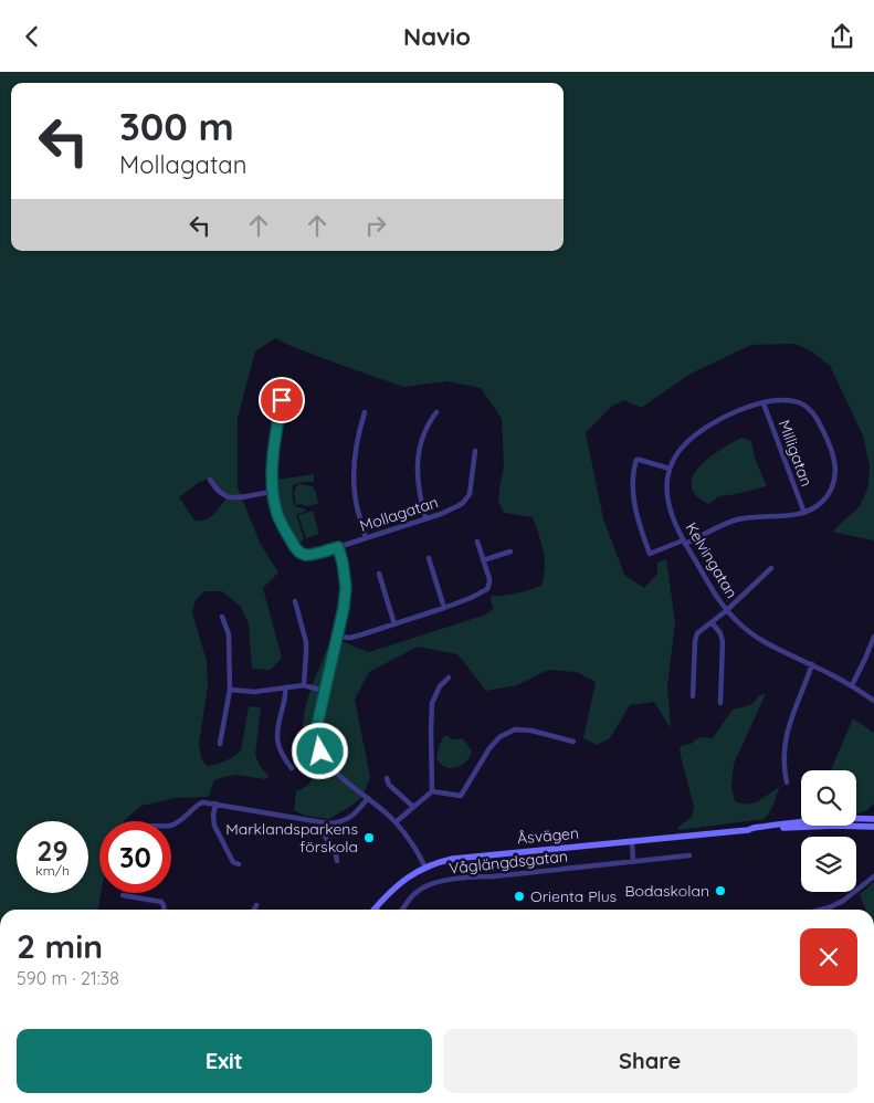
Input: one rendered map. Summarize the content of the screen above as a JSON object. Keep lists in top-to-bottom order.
{
  "streets": {
    "street": [
      "Milligatan",
      "Mollagatan",
      "Kelvingatan",
      "Åsvägen",
      "Våglängdsgatan"
    ]
  },
  "crossings": [
    ["Milligatan", "Kelvingatan"]
  ],
  "places": ["Marklandsparkens förskola", "Bodaskolan", "Orienta Plus"],
  "page": {
    "header": "Navio",
    "turn": ["300 m", "Mollagatan"],
    "speed": "29 km/h",
    "limit": "30",
    "heading": ["2 min", "590 m · 21:38"],
    "buttons": ["Exit", "Share"]
  }
}
